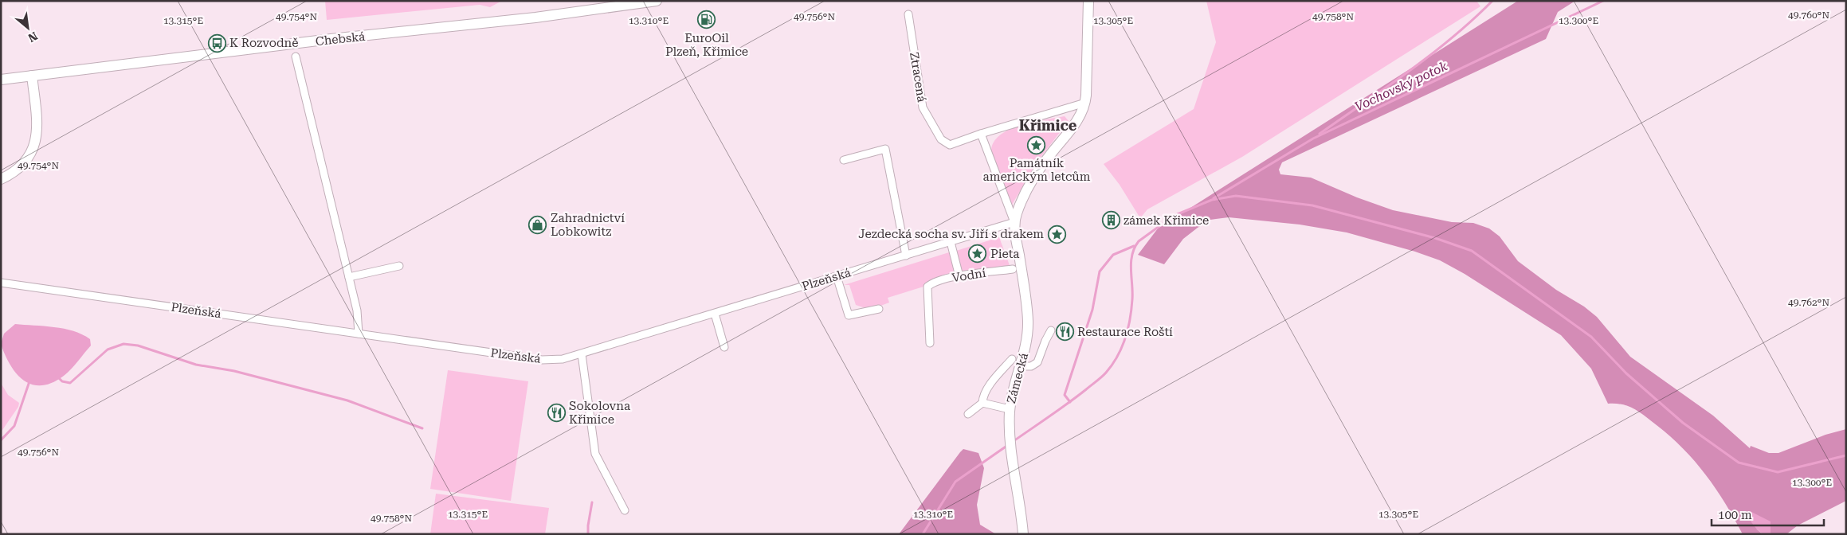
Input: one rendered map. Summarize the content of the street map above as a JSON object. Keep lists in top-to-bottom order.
{
  "streets": {
    "main road": ["Chebská", "Zámecká"],
    "street": ["Ztracená", "Vodní", "Plzeňská"]
  },
  "crossings": [
    ["Plzeňská", "Zámecká"]
  ],
  "districts": ["Křimice"],
  "water": ["Vochovský potok"],
  "places": {
    "fuel station": ["EuroOil Plzeň, Křimice"],
    "bus stop": ["K Rozvodně"],
    "place": ["Památník americkým letcům", "Jezdecká socha sv. Jiří s drakem", "Pieta"],
    "building": ["zámek Křimice"],
    "shop": ["Zahradnictví Lobkowitz"],
    "restaurant": ["Restaurace Roští", "Sokolovna Křimice"]
  },
  "scale_bar": "100 m",
  "north": "bottom right",
  "coordinates": [
    "49.760°N",
    "49.754°N",
    "49.756°N",
    "49.758°N",
    "13.315°E",
    "13.310°E",
    "13.305°E",
    "13.300°E",
    "49.762°N"
  ]
}
